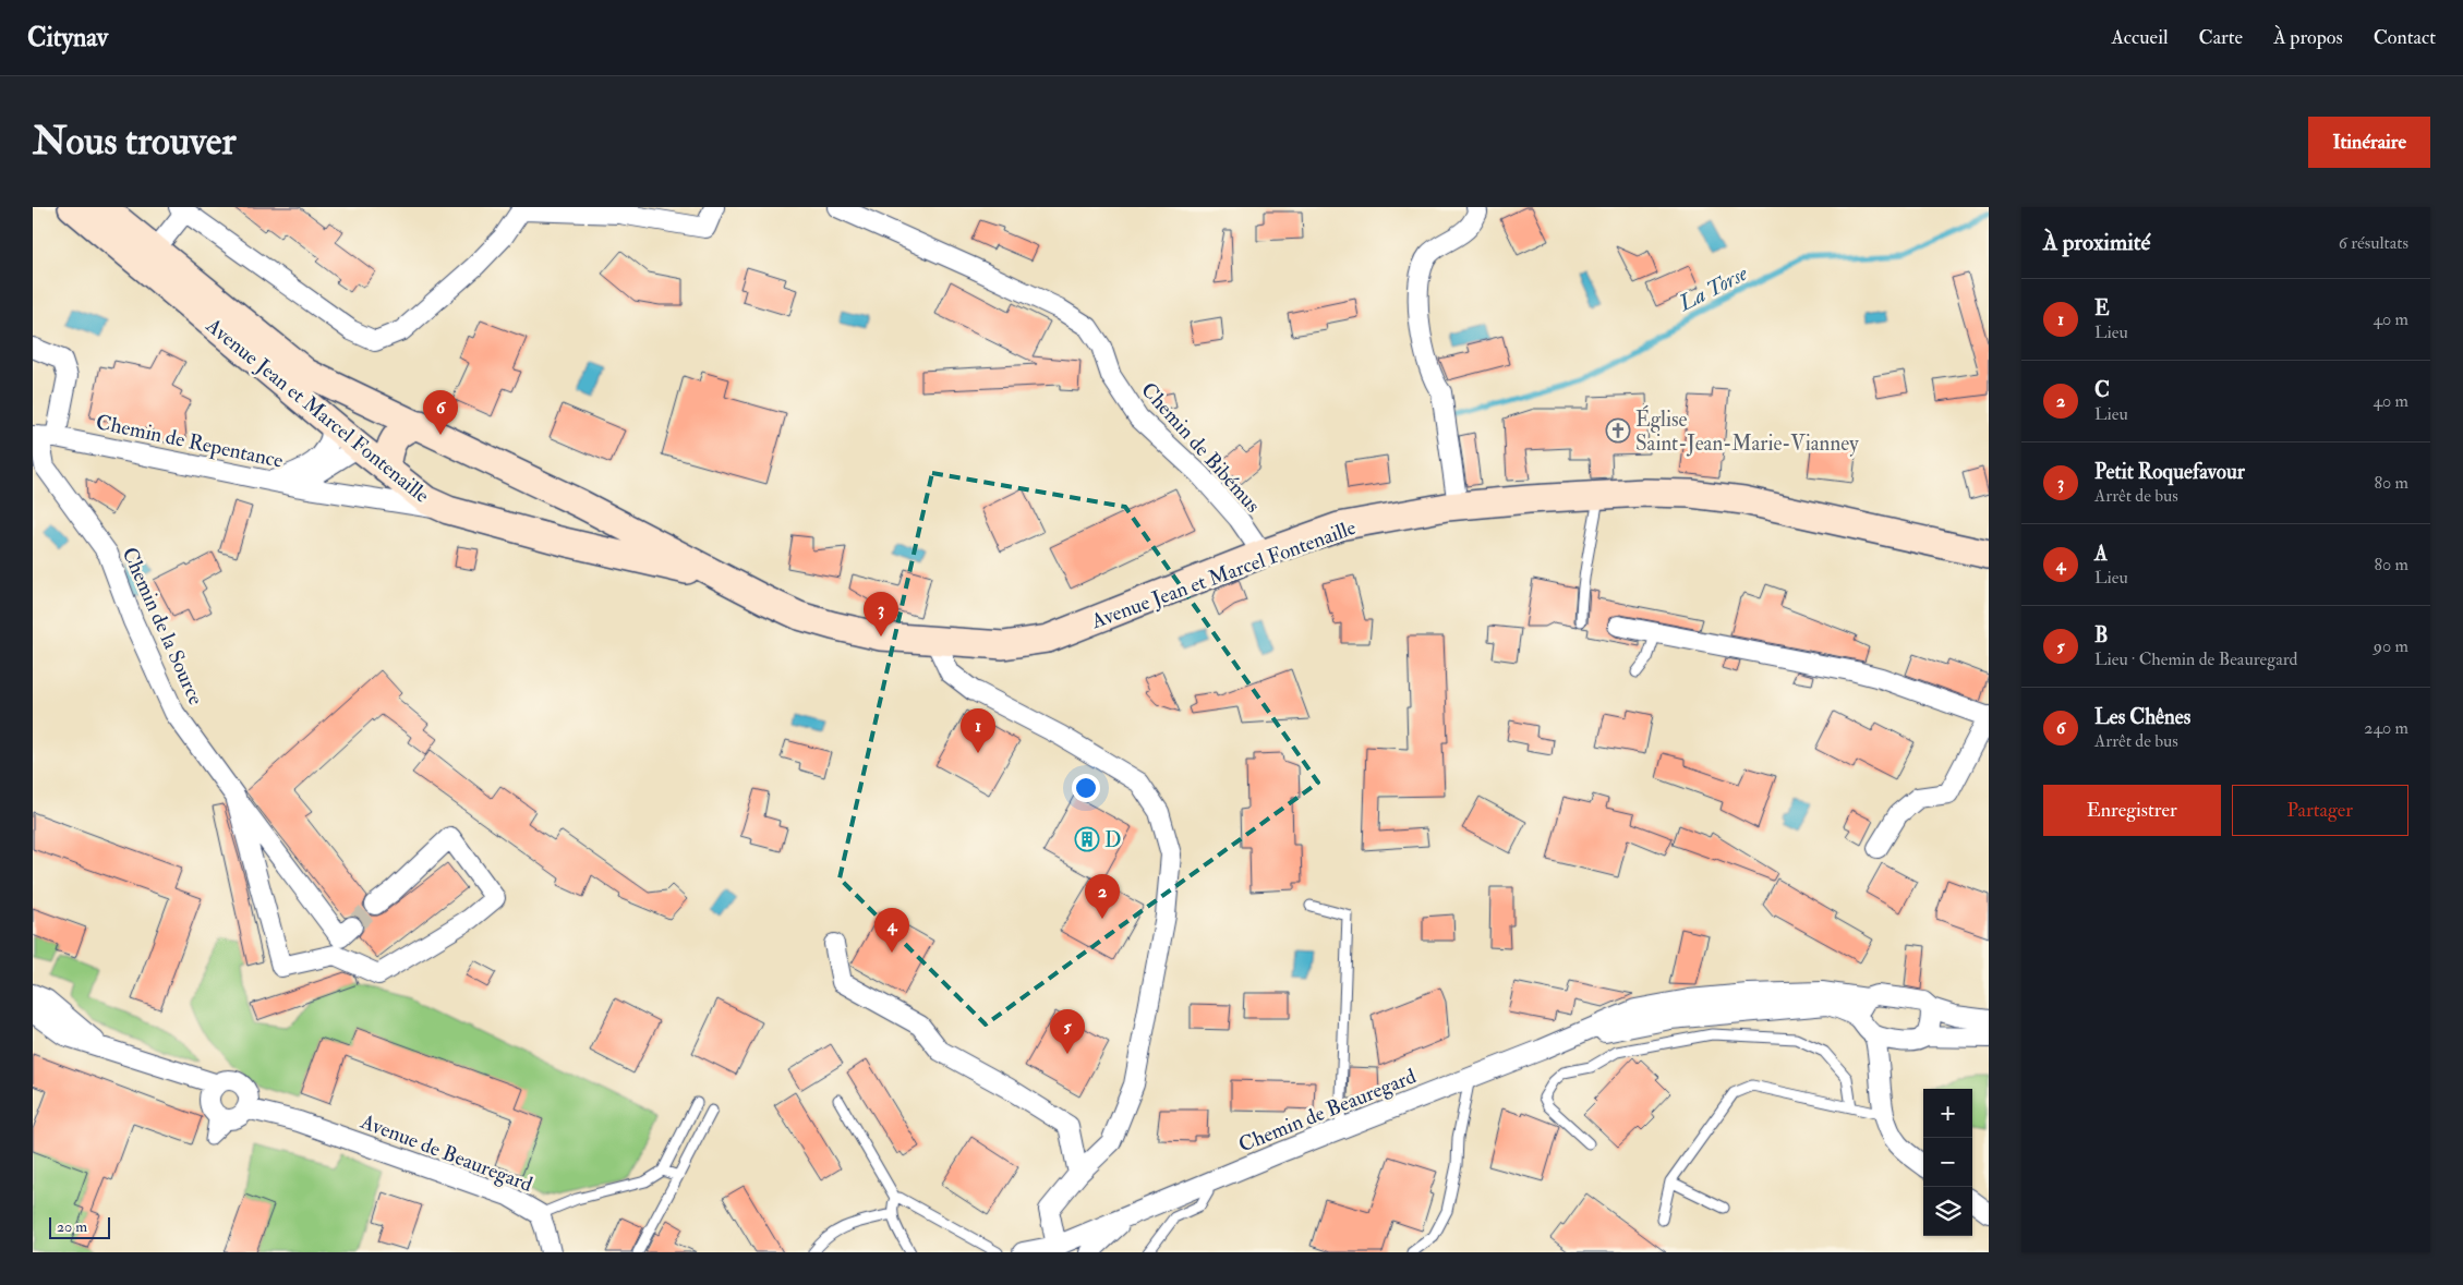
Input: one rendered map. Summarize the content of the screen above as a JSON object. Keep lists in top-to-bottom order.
{
  "streets": {
    "main road": ["Avenue Jean et Marcel Fontenaille"],
    "street": [
      "Chemin de Repentance",
      "Chemin de Bibémus",
      "Chemin de la Source",
      "Chemin de Beauregard",
      "Avenue de Beauregard"
    ]
  },
  "crossings": [
    ["Avenue Jean et Marcel Fontenaille", "Chemin de Repentance"],
    ["Avenue Jean et Marcel Fontenaille", "Chemin de Bibémus"],
    ["Chemin de Repentance", "Chemin de la Source"]
  ],
  "water": ["La Torse"],
  "places": {
    "church": ["Église Saint-Jean-Marie-Vianney"],
    "building": ["D"]
  },
  "scale_bar": "20 m",
  "page": {
    "header": "Citynav",
    "nav": [
      "Accueil",
      "Carte",
      "À propos",
      "Contact"
    ],
    "buttons": [
      "Itinéraire",
      ["Enregistrer", "Partager"]
    ],
    "title": "Nous trouver",
    "heading": ["À proximité", "6 résultats"],
    "list": [
      {
        "mark": "1",
        "name": "E",
        "note": "Lieu",
        "value": "40 m"
      },
      {
        "mark": "2",
        "name": "C",
        "note": "Lieu",
        "value": "40 m"
      },
      {
        "mark": "3",
        "name": "Petit Roquefavour",
        "note": "Arrêt de bus",
        "value": "80 m"
      },
      {
        "mark": "4",
        "name": "A",
        "note": "Lieu",
        "value": "80 m"
      },
      {
        "mark": "5",
        "name": "B",
        "note": "Lieu · Chemin de Beauregard",
        "value": "90 m"
      },
      {
        "mark": "6",
        "name": "Les Chênes",
        "note": "Arrêt de bus",
        "value": "240 m"
      }
    ],
    "pins": [
      "6",
      "3",
      "1",
      "2",
      "4",
      "5"
    ],
    "map_buttons": ["+", "−"],
    "scale": "20 m"
  }
}
